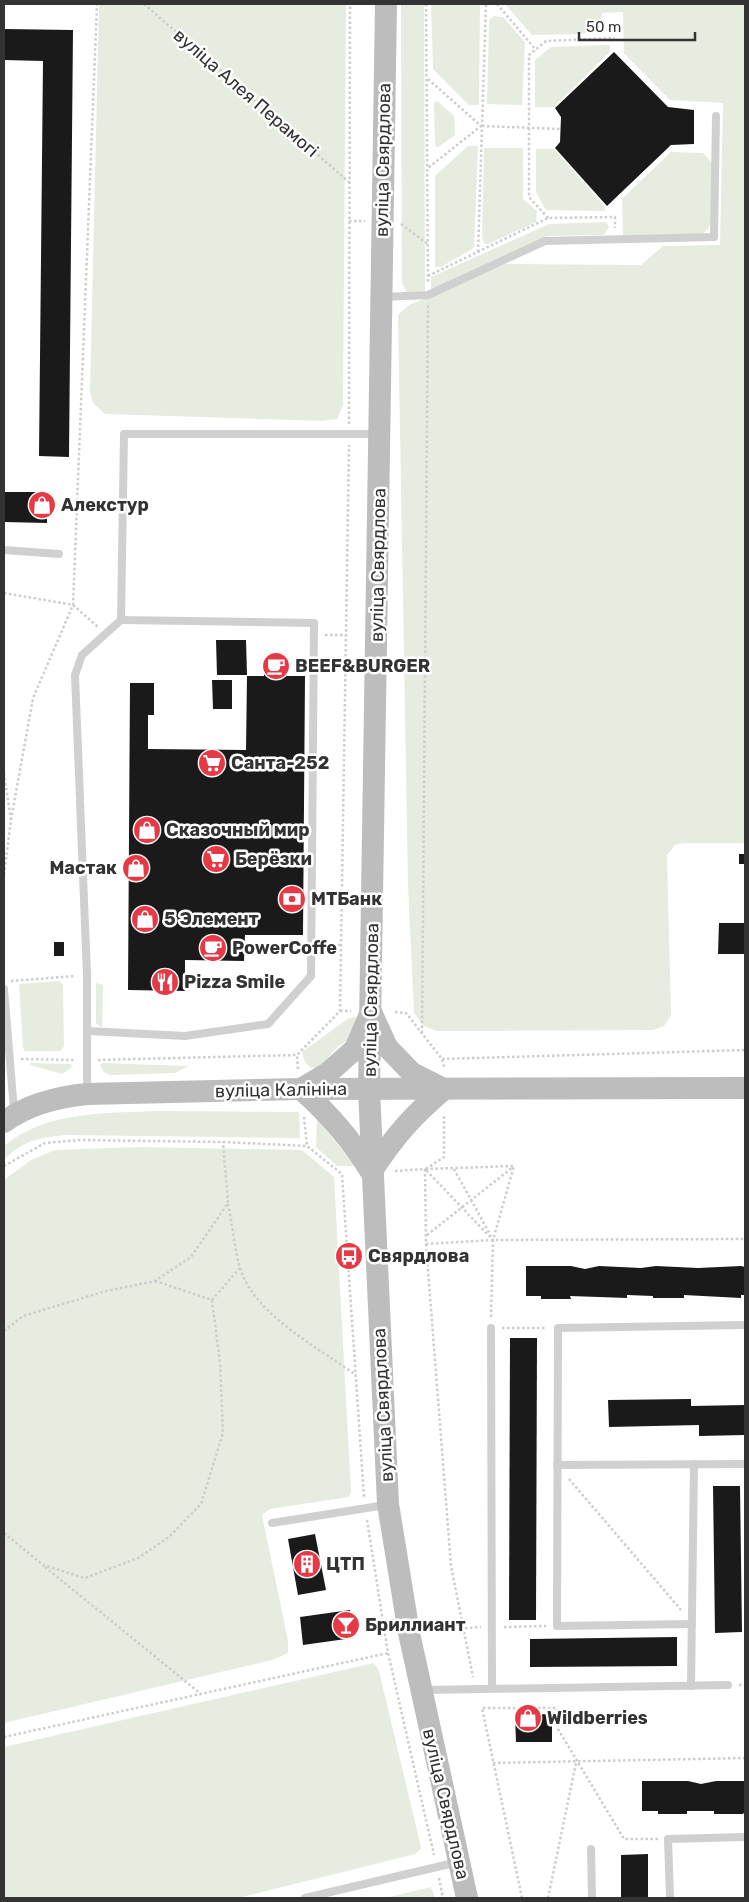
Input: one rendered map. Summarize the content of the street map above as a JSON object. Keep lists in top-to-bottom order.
{
  "streets": {
    "main road": ["вуліца Свярдлова", "вуліца Калініна"],
    "path": ["вуліца Алея Перамогі"]
  },
  "crossings": [
    ["вуліца Свярдлова", "вуліца Калініна"]
  ],
  "places": {
    "shop": [
      "Алекстур",
      "Сказочный мир",
      "Мастак",
      "5 Элемент",
      "Wildberries"
    ],
    "cafe": ["BEEF&BURGER", "PowerCoffe"],
    "supermarket": ["Санта-252", "Берёзки"],
    "bank": ["МТБанк"],
    "restaurant": ["Pizza Smile"],
    "bus stop": ["Свярдлова"],
    "building": ["ЦТП"],
    "bar": ["Бриллиант"]
  },
  "scale_bar": "50 m"
}
